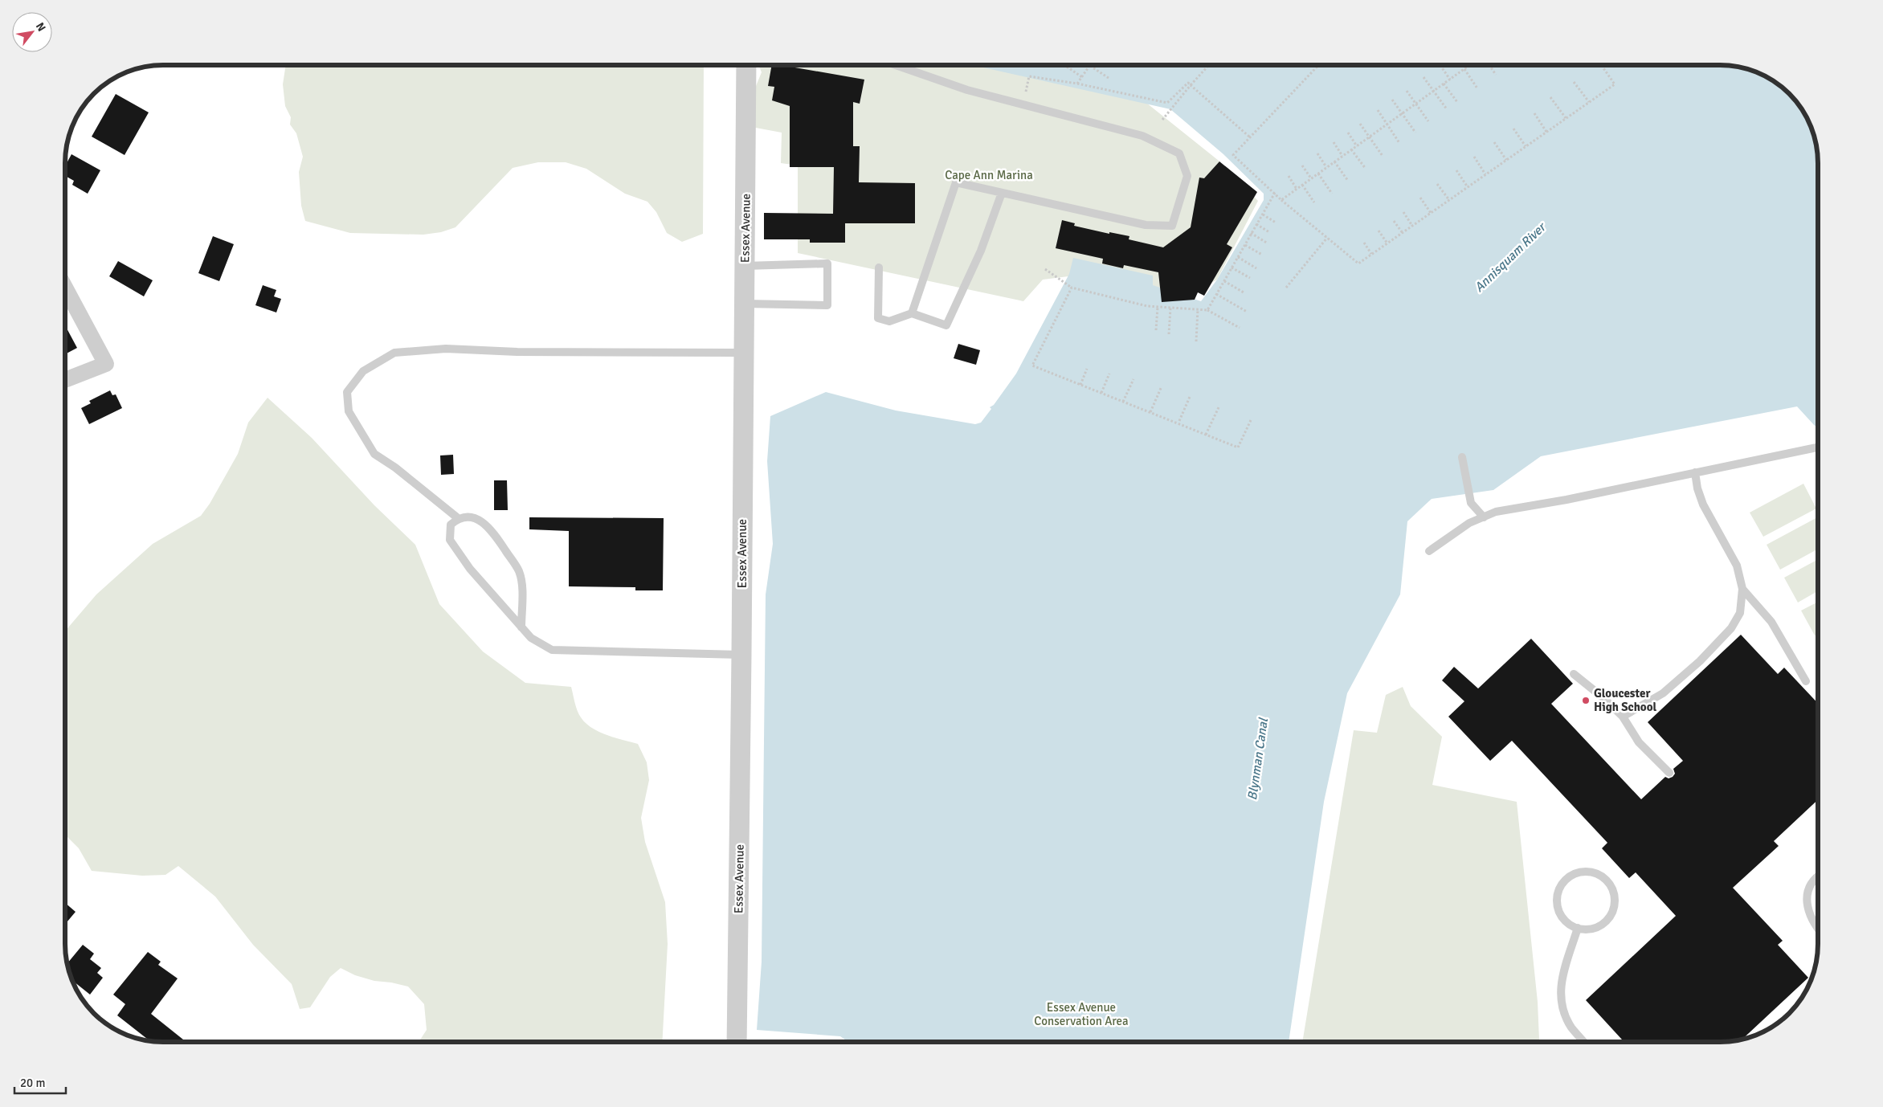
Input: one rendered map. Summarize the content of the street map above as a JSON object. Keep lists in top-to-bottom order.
{
  "streets": {
    "street": ["Essex Avenue"]
  },
  "water": ["Annisquam River", "Blynman Canal"],
  "parks": ["Cape Ann Marina", "Essex Avenue Conservation Area"],
  "places": ["Gloucester High School"],
  "scale_bar": "20 m",
  "north": "top right"
}
